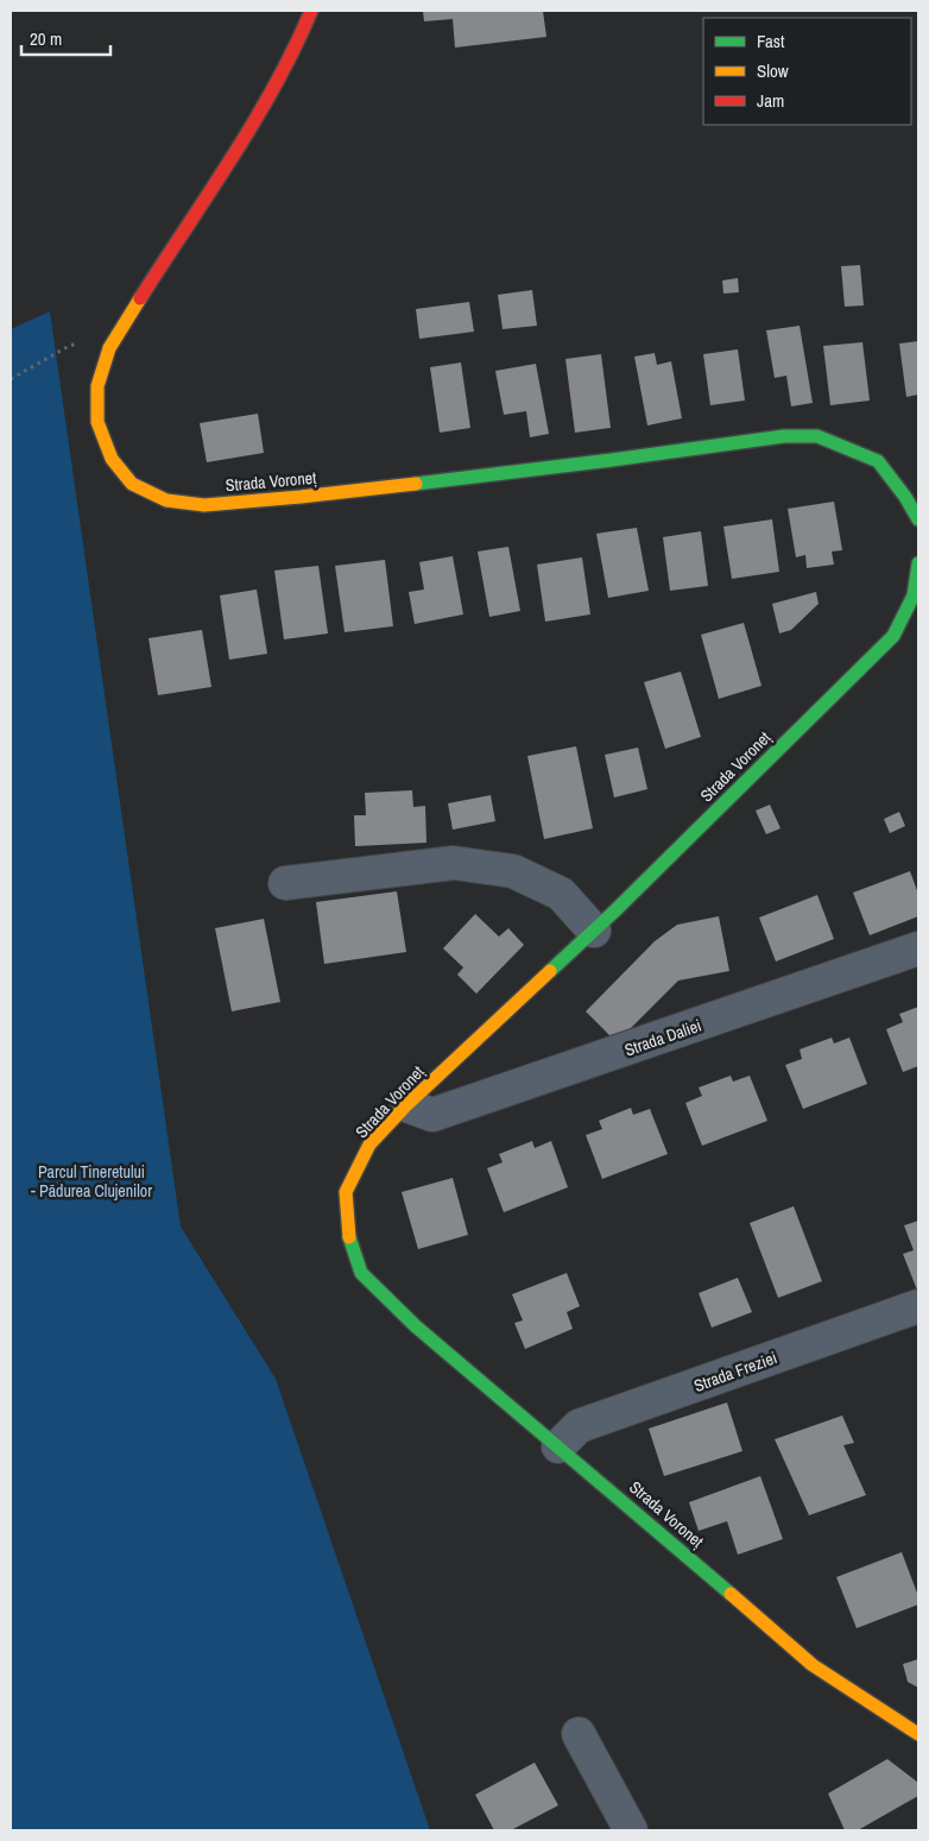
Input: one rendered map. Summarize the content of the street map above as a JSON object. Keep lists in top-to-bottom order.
{
  "streets": {
    "street": ["Strada Voroneț", "Strada Daliei", "Strada Freziei"]
  },
  "crossings": [
    ["Strada Voroneț", "Strada Daliei"],
    ["Strada Voroneț", "Strada Freziei"]
  ],
  "parks": ["Parcul Tineretului - Pădurea Clujenilor"],
  "legend": ["Fast", "Slow", "Jam"],
  "scale_bar": "20 m"
}
